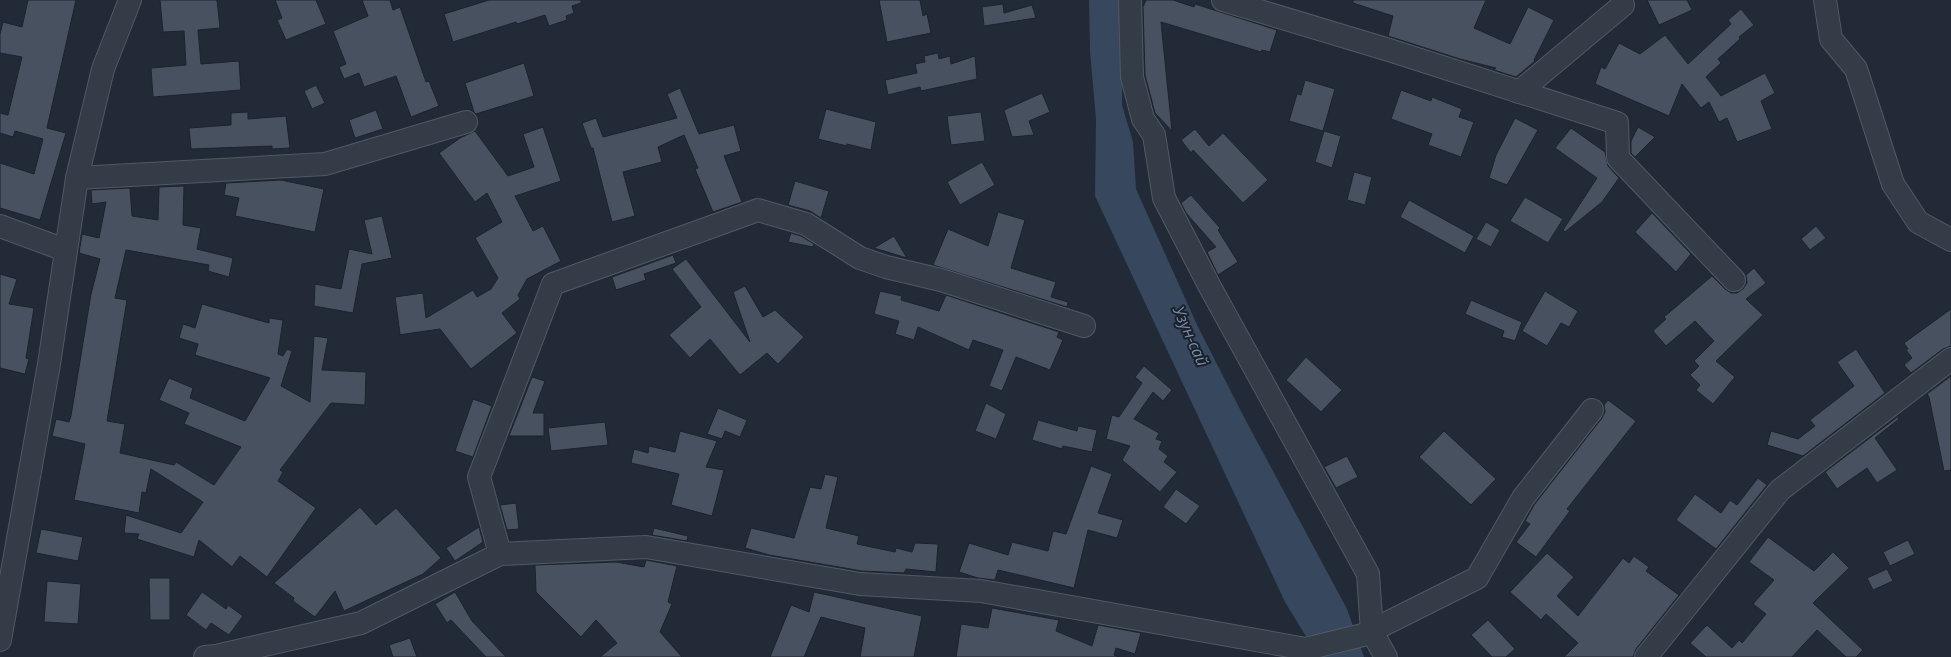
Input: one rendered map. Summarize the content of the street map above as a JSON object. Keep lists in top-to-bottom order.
{
  "water": ["Узун-сай"]
}
